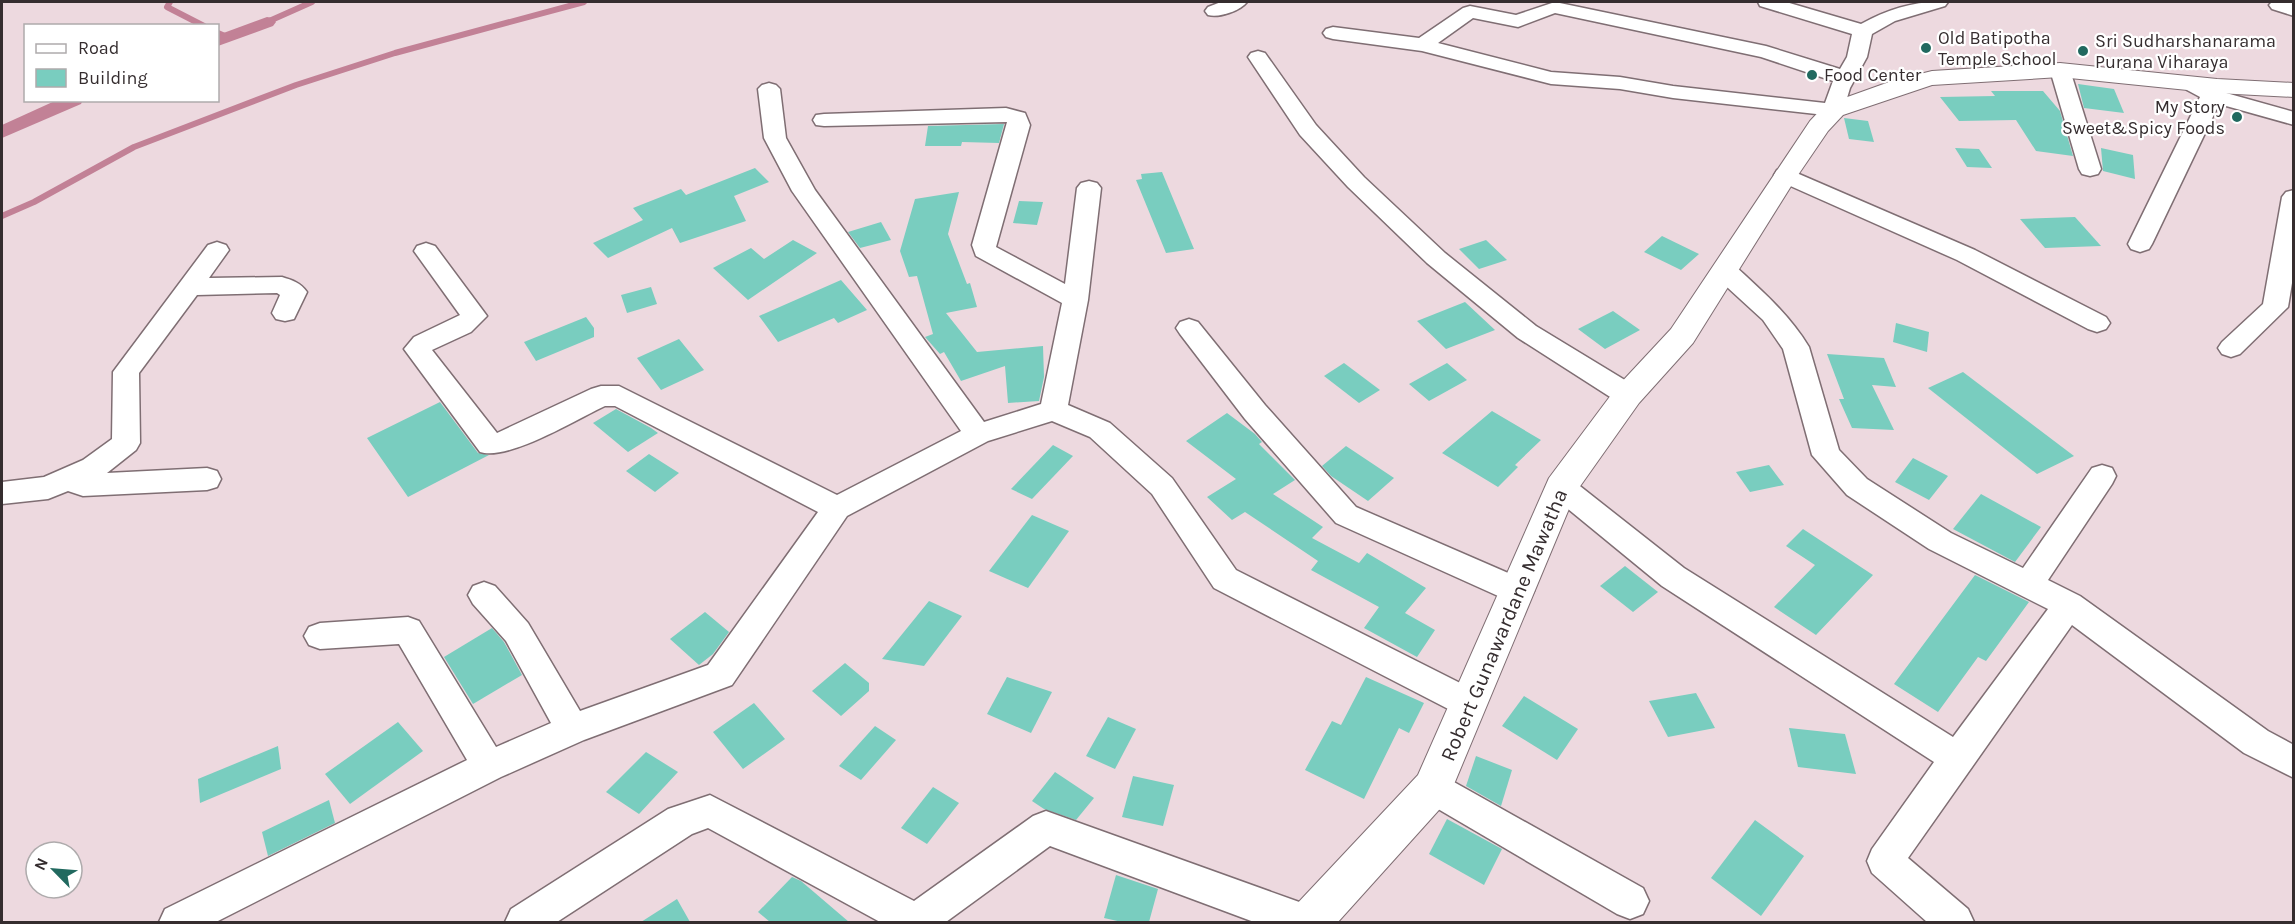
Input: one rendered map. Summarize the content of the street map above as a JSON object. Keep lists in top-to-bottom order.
{
  "streets": {
    "street": ["Robert Gunawardane Mawatha"]
  },
  "places": [
    "Old Batipotha Temple School",
    "Sri Sudharshanarama Purana Viharaya",
    "Food Center",
    "My Story Sweet&Spicy Foods"
  ],
  "legend": ["Road", "Building"],
  "north": "top left"
}
